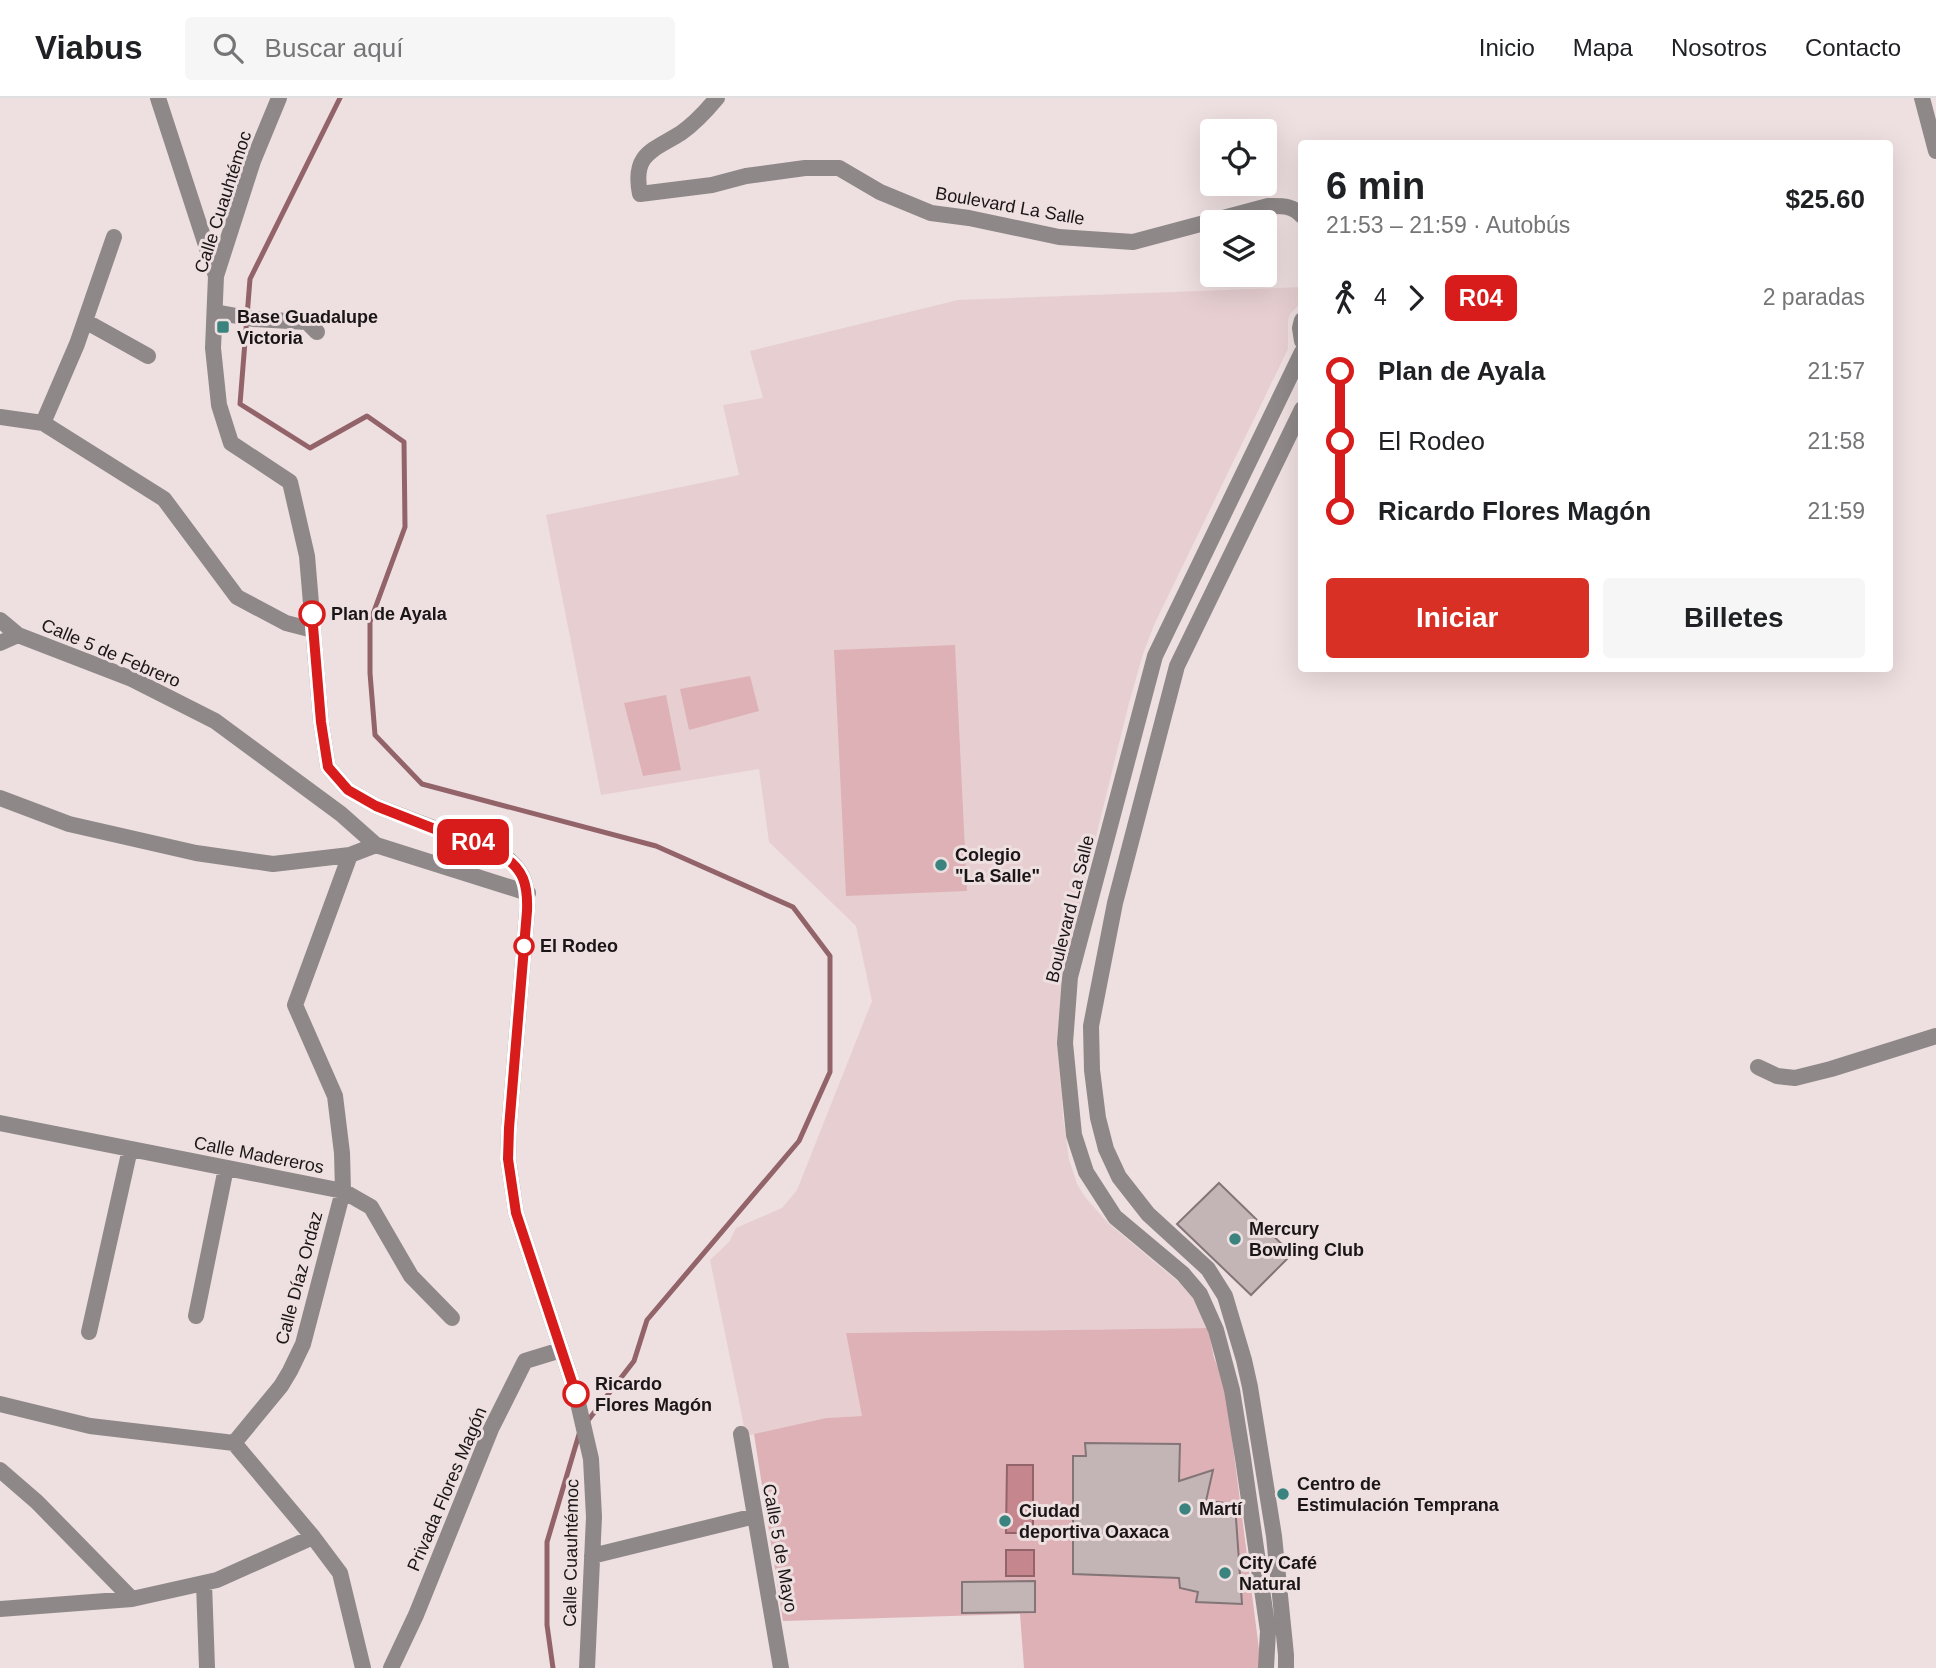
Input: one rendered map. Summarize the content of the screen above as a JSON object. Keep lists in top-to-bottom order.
{
  "streets": {
    "street": [
      "Calle Cuauhtémoc",
      "Boulevard La Salle",
      "Calle 5 de Febrero",
      "Calle Madereros",
      "Calle Díaz Ordaz",
      "Privada Flores Magón",
      "Calle 5 de Mayo"
    ]
  },
  "crossings": [
    ["Calle Cuauhtémoc", "Privada Flores Magón"],
    ["Calle Madereros", "Calle Díaz Ordaz"]
  ],
  "places": {
    "transit": ["Base Guadalupe Victoria"],
    "other": [
      "Plan de Ayala",
      "Colegio \"La Salle\"",
      "El Rodeo",
      "Mercury Bowling Club",
      "Ricardo Flores Magón",
      "Centro de Estimulación Temprana",
      "Martí",
      "Ciudad deportiva Oaxaca",
      "City Café Natural"
    ]
  },
  "lines": ["bus line R04"],
  "page": {
    "header": "Viabus",
    "search": "Buscar aquí",
    "nav": [
      "Inicio",
      "Mapa",
      "Nosotros",
      "Contacto"
    ],
    "on_map": "R04",
    "heading": ["6 min", "21:53 – 21:59 · Autobús", "$25.60"],
    "legs": ["4", "R04", "2 paradas"],
    "list": [
      {
        "name": "Plan de Ayala",
        "value": "21:57"
      },
      {
        "name": "El Rodeo",
        "value": "21:58"
      },
      {
        "name": "Ricardo Flores Magón",
        "value": "21:59"
      }
    ],
    "buttons": ["Iniciar", "Billetes"]
  }
}
